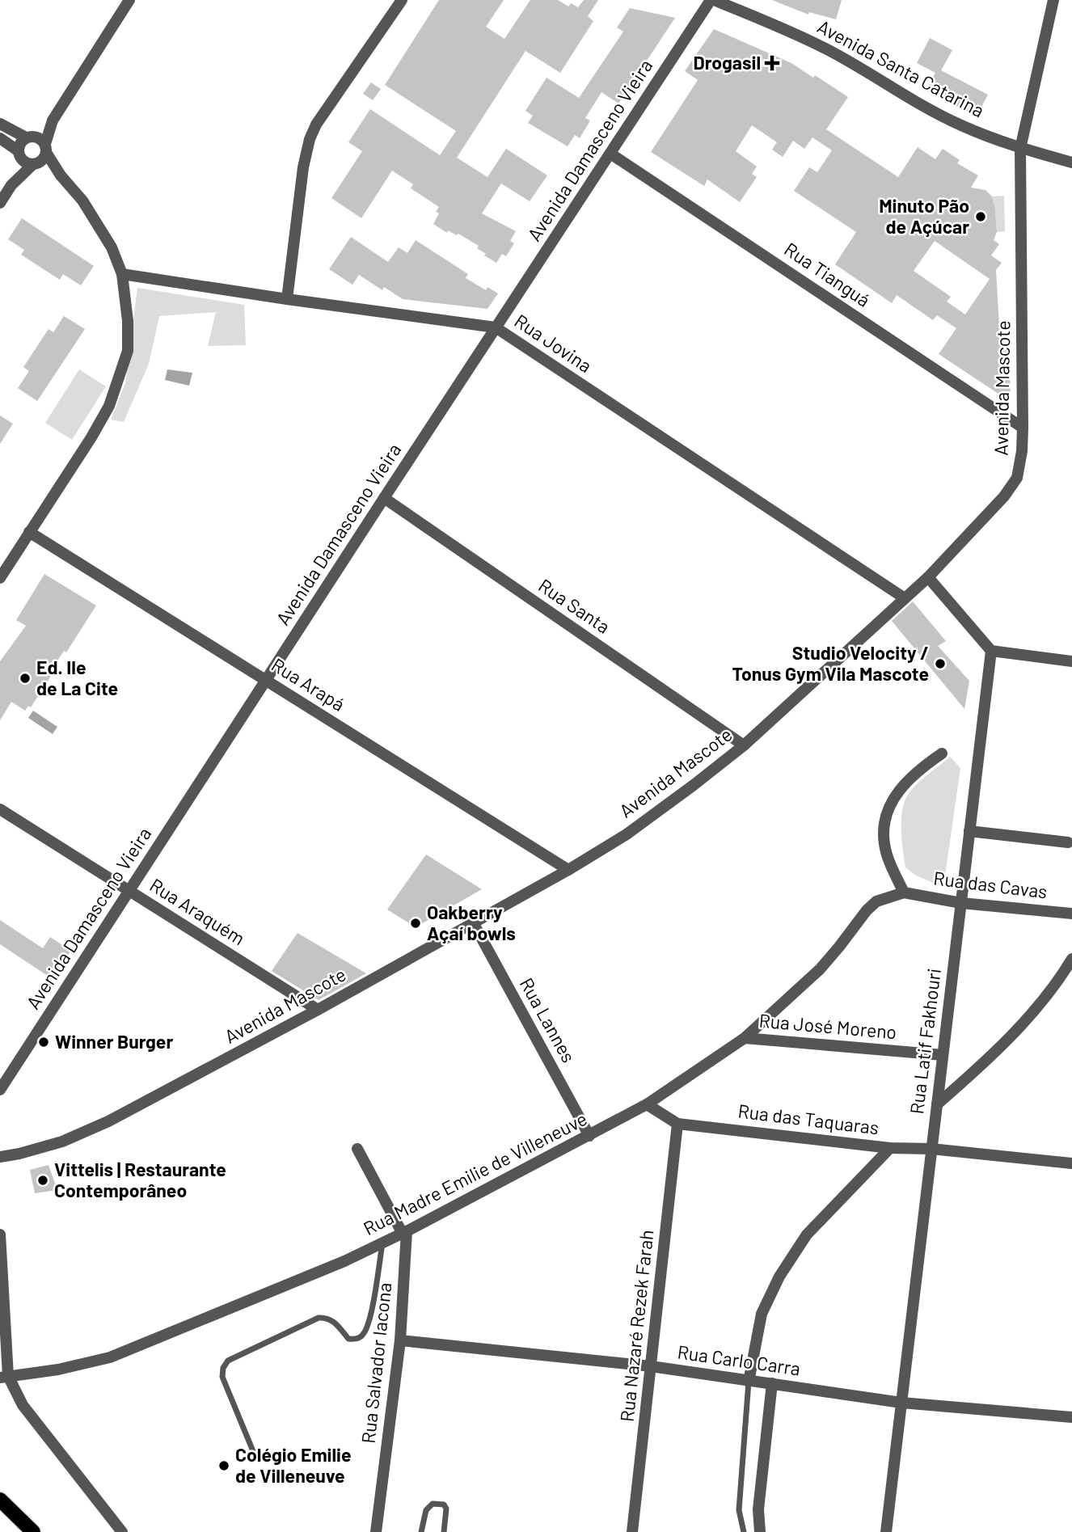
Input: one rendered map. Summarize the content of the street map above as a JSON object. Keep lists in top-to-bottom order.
{
  "streets": {
    "street": [
      "Avenida Santa Catarina",
      "Avenida Damasceno Vieira",
      "Rua Tianguá",
      "Rua Jovina",
      "Avenida Mascote",
      "Rua Santa",
      "Rua Arapá",
      "Rua das Cavas",
      "Rua Araquém",
      "Rua Lannes",
      "Rua José Moreno",
      "Rua Latif Fakhouri",
      "Rua das Taquaras",
      "Rua Madre Emilie de Villeneuve",
      "Rua Nazaré Rezek Farah",
      "Rua Carlo Carra",
      "Rua Salvador Iacona"
    ]
  },
  "crossings": [
    ["Avenida Santa Catarina", "Avenida Damasceno Vieira"],
    ["Avenida Santa Catarina", "Avenida Mascote"],
    ["Avenida Damasceno Vieira", "Rua Tianguá"],
    ["Avenida Damasceno Vieira", "Rua Jovina"],
    ["Avenida Damasceno Vieira", "Rua Santa"],
    ["Avenida Damasceno Vieira", "Rua Arapá"],
    ["Avenida Damasceno Vieira", "Rua Araquém"],
    ["Rua Tianguá", "Avenida Mascote"],
    ["Rua Jovina", "Avenida Mascote"],
    ["Avenida Mascote", "Rua Santa"],
    ["Avenida Mascote", "Rua Arapá"],
    ["Avenida Mascote", "Rua Araquém"],
    ["Avenida Mascote", "Rua Lannes"],
    ["Rua das Cavas", "Rua Latif Fakhouri"],
    ["Rua das Cavas", "Rua Madre Emilie de Villeneuve"],
    ["Rua Lannes", "Rua Madre Emilie de Villeneuve"],
    ["Rua José Moreno", "Rua Latif Fakhouri"],
    ["Rua José Moreno", "Rua Madre Emilie de Villeneuve"],
    ["Rua Latif Fakhouri", "Rua das Taquaras"],
    ["Rua Latif Fakhouri", "Rua Carlo Carra"],
    ["Rua das Taquaras", "Rua Madre Emilie de Villeneuve"],
    ["Rua das Taquaras", "Rua Nazaré Rezek Farah"],
    ["Rua Madre Emilie de Villeneuve", "Rua Salvador Iacona"],
    ["Rua Nazaré Rezek Farah", "Rua Carlo Carra"],
    ["Rua Carlo Carra", "Rua Salvador Iacona"]
  ],
  "places": {
    "health": ["Drogasil"],
    "other": [
      "Minuto Pão de Açúcar",
      "Studio Velocity / Tonus Gym Vila Mascote",
      "Ed. Ile de La Cite",
      "Oakberry Açaí bowls",
      "Winner Burger",
      "Vittelis | Restaurante Contemporâneo",
      "Colégio Emilie de Villeneuve"
    ]
  }
}
